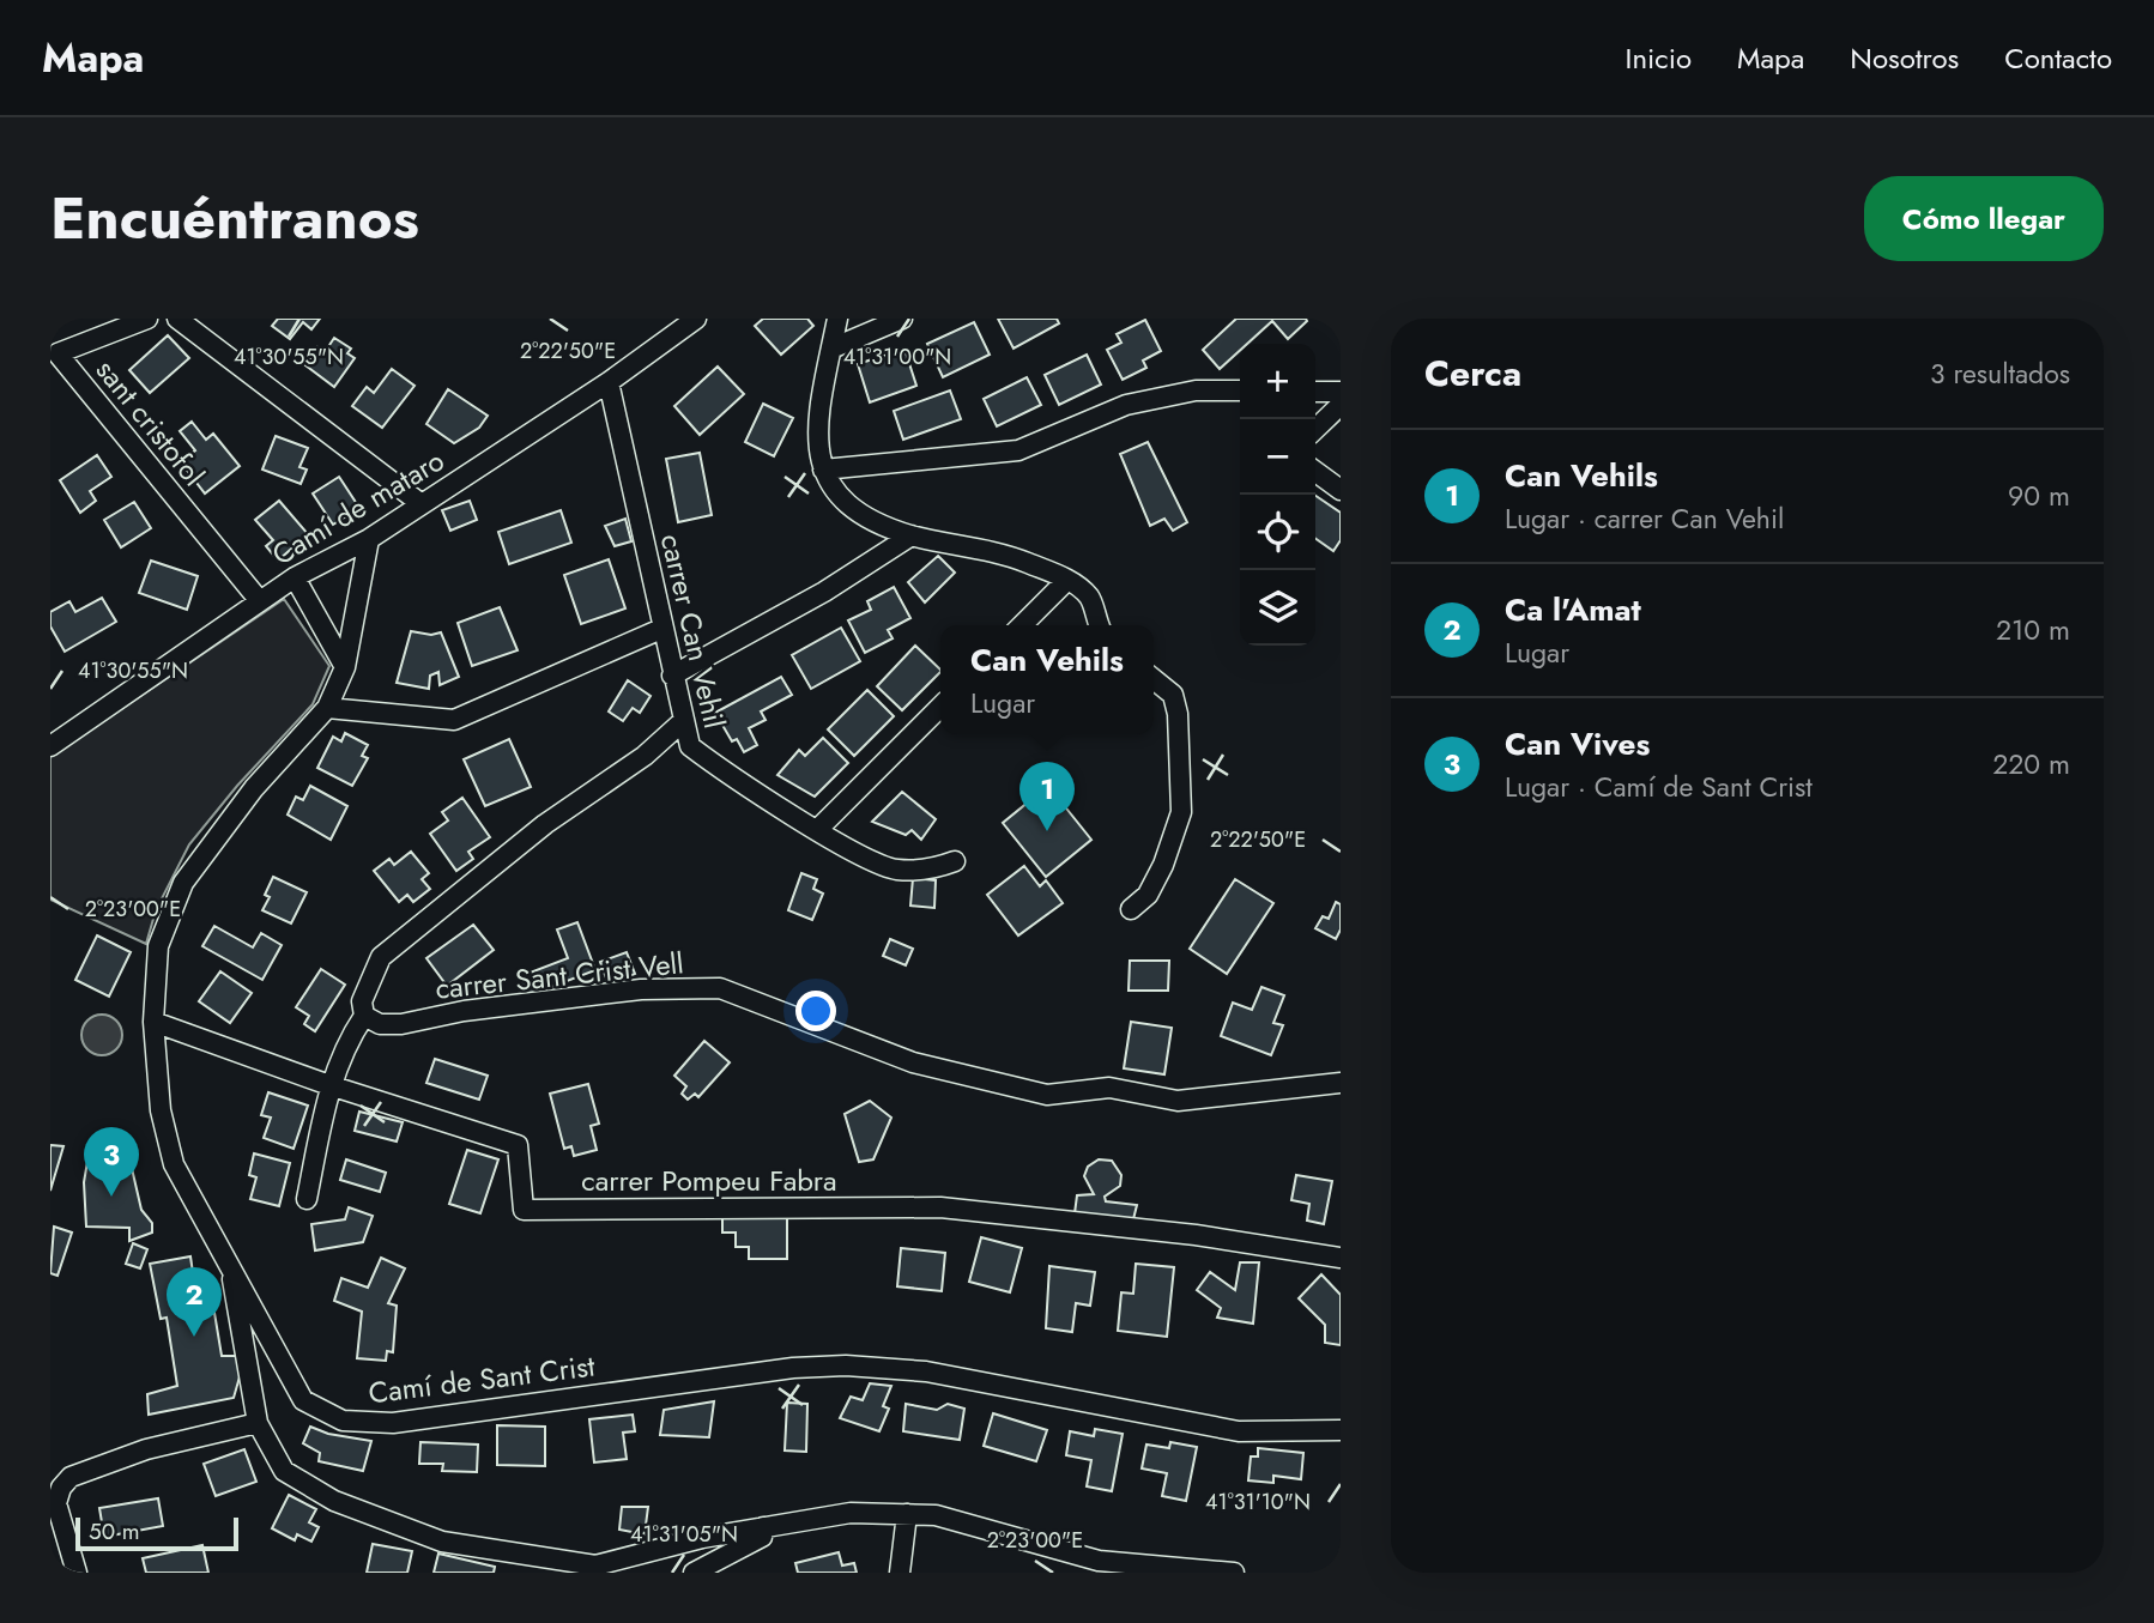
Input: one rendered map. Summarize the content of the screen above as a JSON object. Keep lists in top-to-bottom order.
{
  "streets": {
    "street": [
      "sant cristofol",
      "Camí de mataro",
      "carrer Can Vehil",
      "carrer Sant Crist Vell",
      "carrer Pompeu Fabra",
      "Camí de Sant Crist"
    ]
  },
  "crossings": [
    ["sant cristofol", "Camí de mataro"],
    ["Camí de mataro", "carrer Can Vehil"],
    ["Camí de mataro", "Camí de Sant Crist"],
    ["carrer Pompeu Fabra", "Camí de Sant Crist"]
  ],
  "scale_bar": "50 m",
  "page": {
    "header": "Mapa",
    "nav": [
      "Inicio",
      "Mapa",
      "Nosotros",
      "Contacto"
    ],
    "title": "Encuéntranos",
    "buttons": "Cómo llegar",
    "heading": ["Cerca", "3 resultados"],
    "map_buttons": ["+", "−"],
    "list": [
      {
        "mark": "1",
        "name": "Can Vehils",
        "note": "Lugar · carrer Can Vehil",
        "value": "90 m"
      },
      {
        "mark": "2",
        "name": "Ca l'Amat",
        "note": "Lugar",
        "value": "210 m"
      },
      {
        "mark": "3",
        "name": "Can Vives",
        "note": "Lugar · Camí de Sant Crist",
        "value": "220 m"
      }
    ],
    "popup": ["Can Vehils", "Lugar"],
    "pins": ["1", "3", "2"],
    "scale": "50 m"
  },
  "coordinates": [
    "2°22'50\"E",
    "41°30'55\"N",
    "41°31'00\"N",
    "2°23'00\"E",
    "41°31'10\"N",
    "41°31'05\"N"
  ]
}
